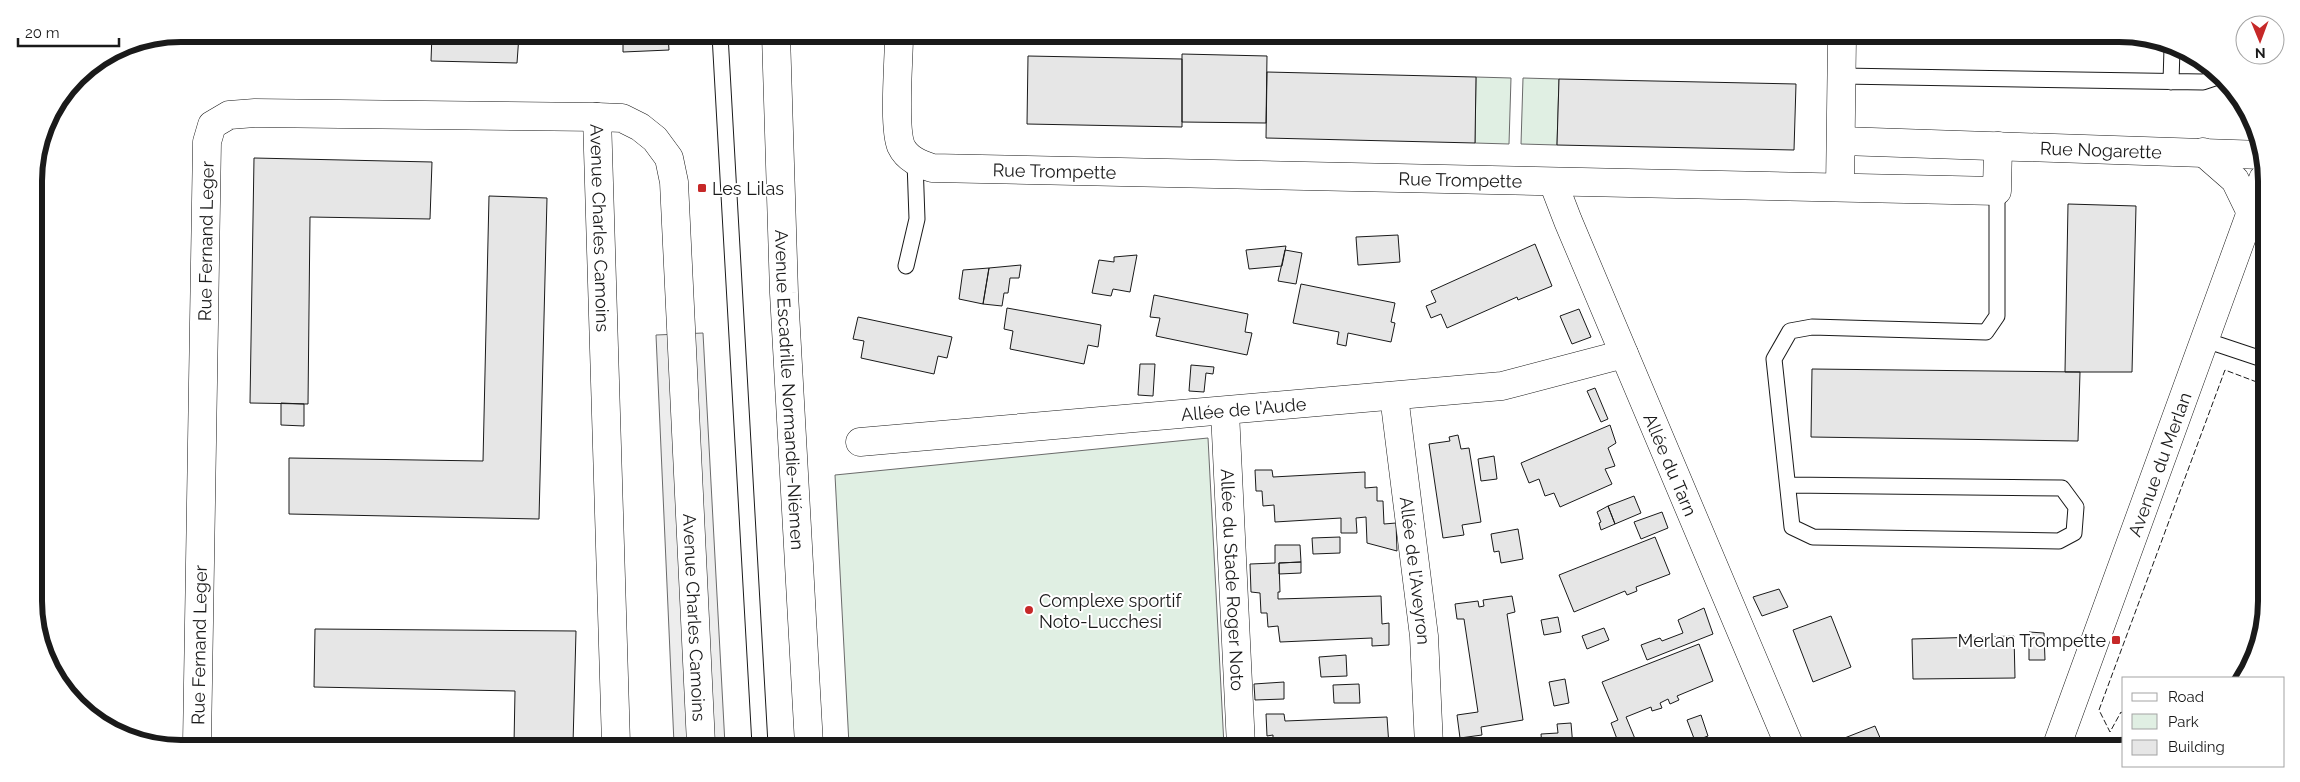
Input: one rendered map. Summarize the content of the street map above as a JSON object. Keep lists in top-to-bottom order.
{
  "streets": {
    "street": [
      "Rue Nogarette",
      "Rue Trompette",
      "Avenue Charles Camoins",
      "Rue Fernand Leger",
      "Avenue Escadrille Normandie-Niémen",
      "Allée de l'Aude",
      "Avenue du Merlan",
      "Allée du Tarn",
      "Allée de l'Aveyron",
      "Allée du Stade Roger Noto"
    ]
  },
  "crossings": [
    ["Rue Trompette", "Allée du Tarn"],
    ["Avenue Charles Camoins", "Rue Fernand Leger"],
    ["Allée de l'Aude", "Allée du Tarn"],
    ["Allée de l'Aude", "Allée de l'Aveyron"],
    ["Allée de l'Aude", "Allée du Stade Roger Noto"]
  ],
  "places": {
    "transit": ["Les Lilas", "Merlan Trompette"],
    "other": ["Complexe sportif Noto-Lucchesi"]
  },
  "legend": ["Road", "Park", "Building"],
  "scale_bar": "20 m",
  "north": "bottom"
}
